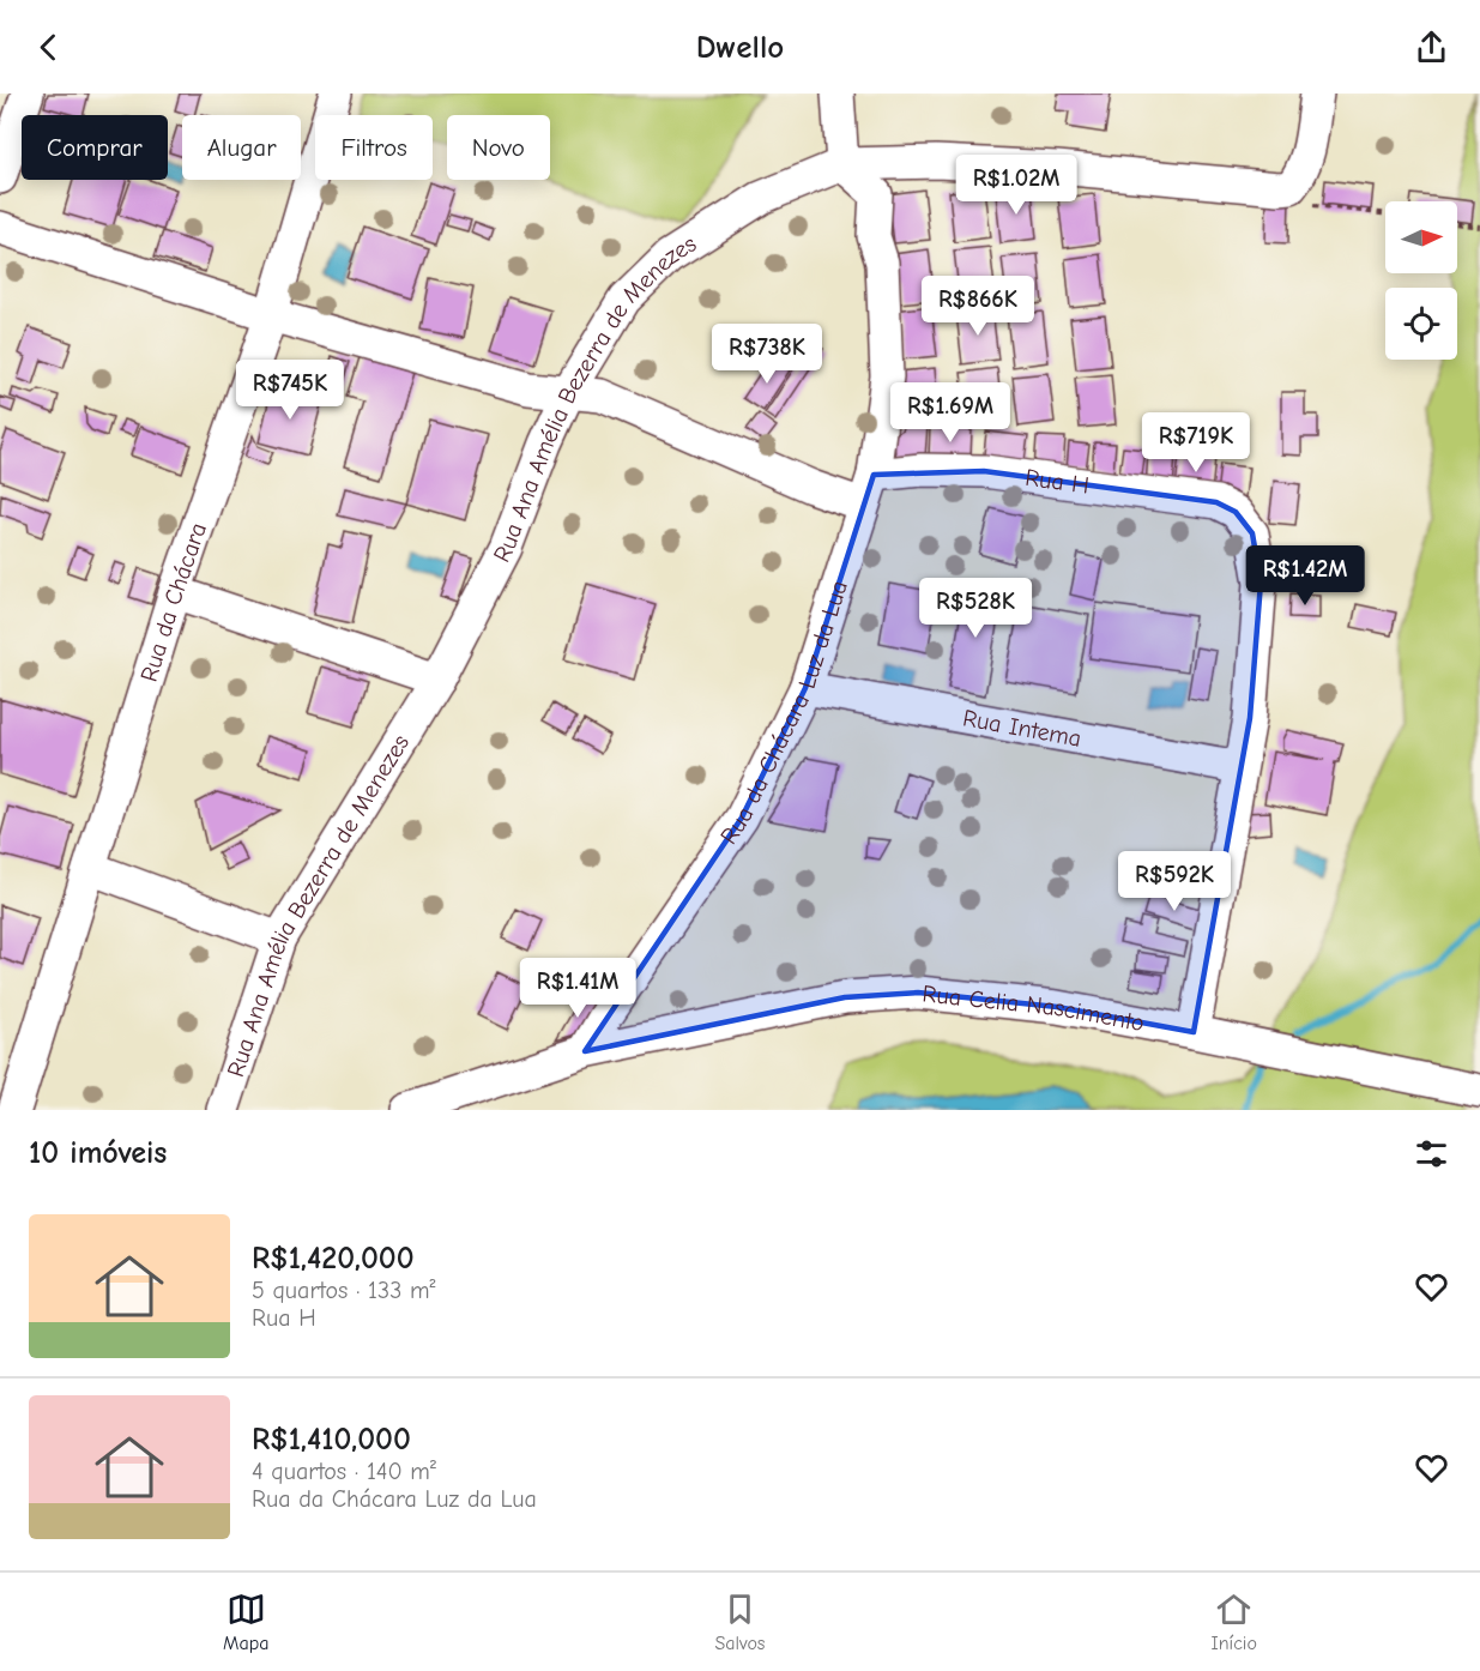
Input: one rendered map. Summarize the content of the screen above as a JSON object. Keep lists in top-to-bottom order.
{
  "streets": {
    "street": [
      "Rua Ana Amélia Bezerra de Menezes",
      "Rua H",
      "Rua da Chácara",
      "Rua da Chácara Luz da Lua",
      "Rua Intema",
      "Rua Celia Nascimento"
    ]
  },
  "crossings": [
    ["Rua Ana Amélia Bezerra de Menezes", "Rua da Chácara Luz da Lua"],
    ["Rua H", "Rua da Chácara Luz da Lua"],
    ["Rua H", "Rua Intema"],
    ["Rua H", "Rua Celia Nascimento"],
    ["Rua da Chácara Luz da Lua", "Rua Intema"],
    ["Rua da Chácara Luz da Lua", "Rua Celia Nascimento"]
  ],
  "north": "right",
  "page": {
    "header": "Dwello",
    "chip": [
      "Comprar",
      "Alugar",
      "Filtros",
      "Novo"
    ],
    "price": [
      "R$1.02M",
      "R$866K",
      "R$738K",
      "R$745K",
      "R$1.69M",
      "R$719K",
      "R$1.42M",
      "R$528K",
      "R$592K",
      "R$1.41M"
    ],
    "heading": "10 imóveis",
    "list": [
      {
        "name": "R$1,420,000",
        "note": "5 quartos · 133 m² · Rua H"
      },
      {
        "name": "R$1,410,000",
        "note": "4 quartos · 140 m² · Rua da Chácara Luz da Lua"
      }
    ],
    "tabs": ["Mapa", "Salvos", "Início"]
  }
}
